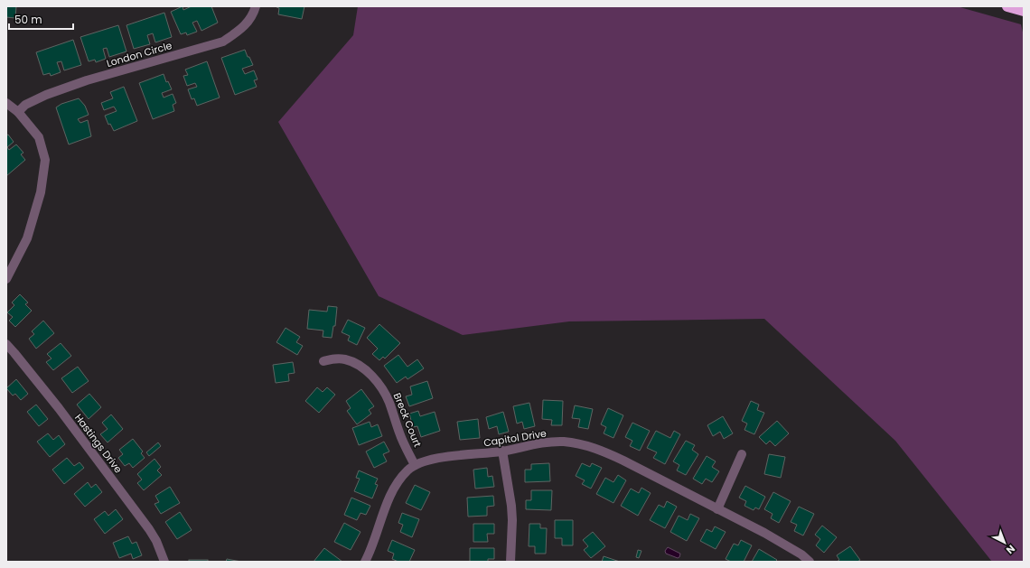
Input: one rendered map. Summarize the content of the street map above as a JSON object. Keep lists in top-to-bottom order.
{
  "streets": {
    "street": [
      "London Circle",
      "Breck Court",
      "Capitol Drive",
      "Hastings Drive"
    ]
  },
  "crossings": [
    ["Breck Court", "Capitol Drive"]
  ],
  "scale_bar": "50 m",
  "north": "bottom right"
}
